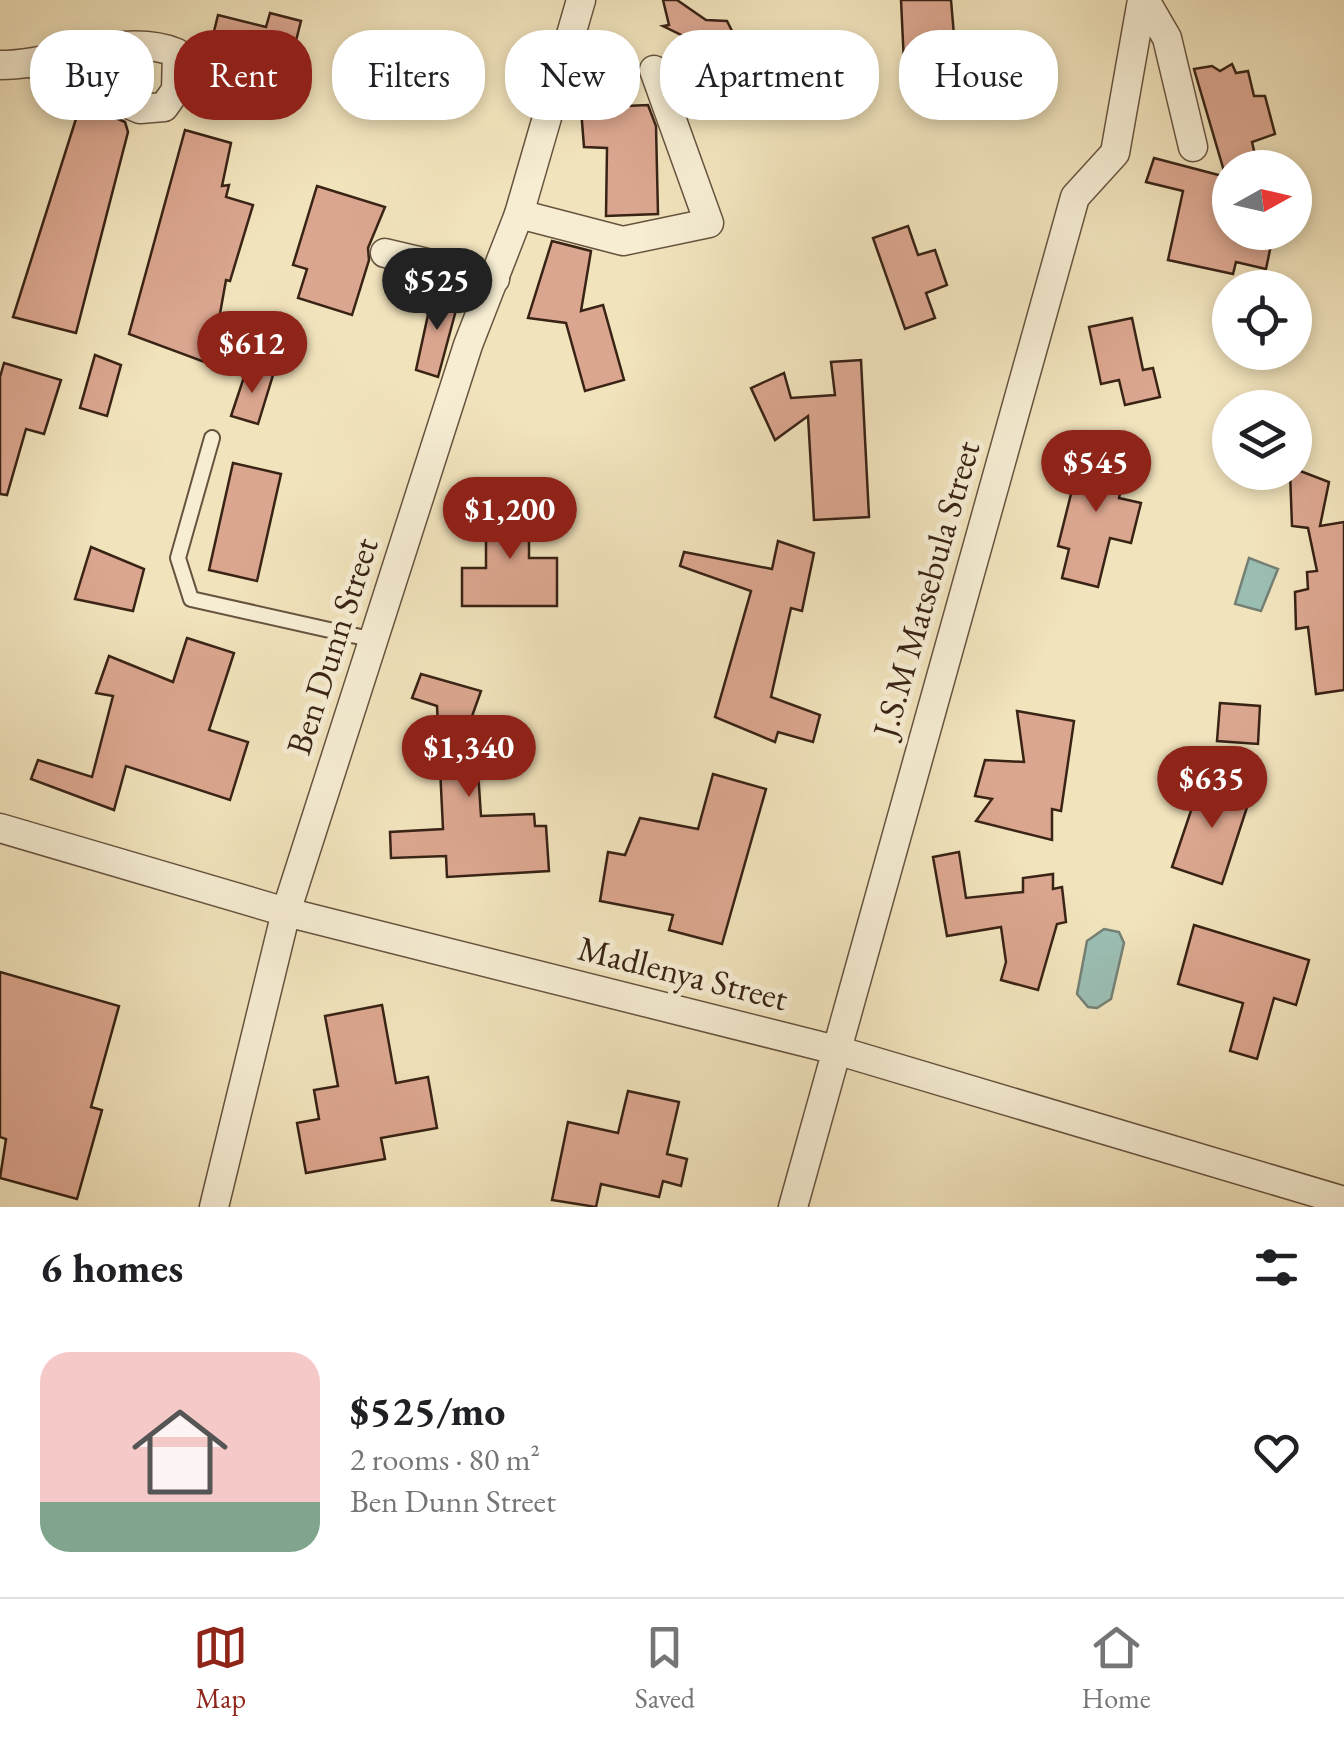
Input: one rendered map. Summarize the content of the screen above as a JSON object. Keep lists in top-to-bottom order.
{
  "streets": {
    "street": ["J.S.M Matsebula Street", "Ben Dunn Street", "Madlenya Street"]
  },
  "crossings": [
    ["J.S.M Matsebula Street", "Madlenya Street"],
    ["Ben Dunn Street", "Madlenya Street"]
  ],
  "north": "right",
  "page": {
    "chip": [
      "Buy",
      "Rent",
      "Filters",
      "New",
      "Apartment",
      "House"
    ],
    "price": [
      "$525",
      "$612",
      "$545",
      "$1,200",
      "$1,340",
      "$635"
    ],
    "heading": "6 homes",
    "list": [
      {
        "name": "$525/mo",
        "note": "2 rooms · 80 m² · Ben Dunn Street"
      }
    ],
    "tabs": ["Map", "Saved", "Home"]
  }
}
